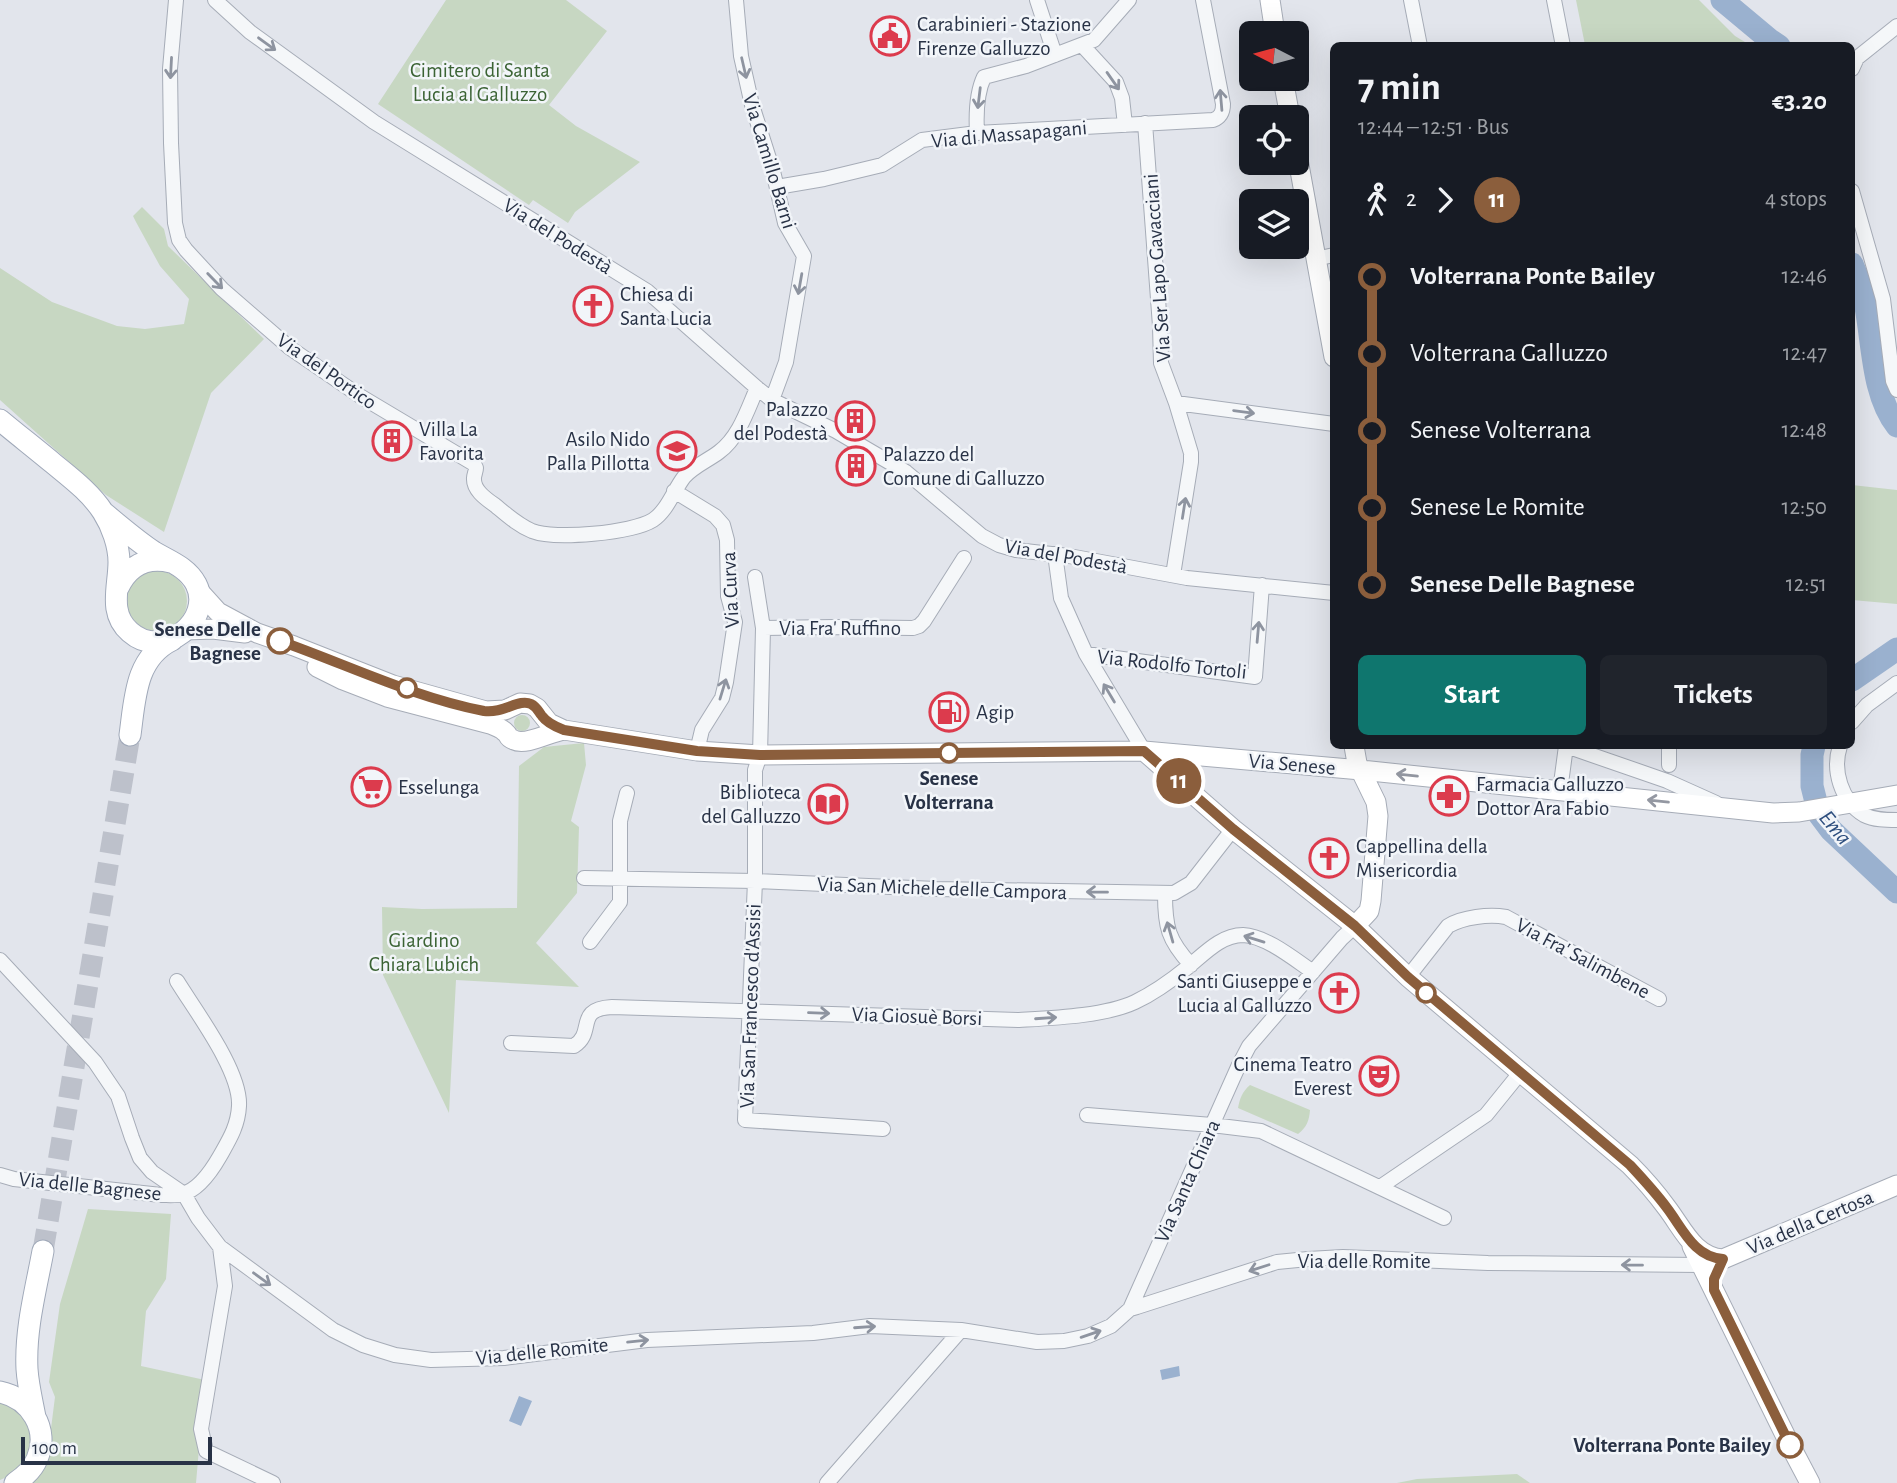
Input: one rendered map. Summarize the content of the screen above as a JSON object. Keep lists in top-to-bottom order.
{
  "streets": {
    "main road": ["Via Senese", "Via della Certosa"],
    "street": [
      "Via di Massapagani",
      "Via Camillo Barni",
      "Via del Podestà",
      "Via Ser Lapo Gavacciani",
      "Via del Portico",
      "Via Curva",
      "Via Fra' Ruffino",
      "Via Rodolfo Tortoli",
      "Via San Michele delle Campora",
      "Via Fra' Salimbene",
      "Via San Francesco d'Assisi",
      "Via Giosuè Borsi",
      "Via Santa Chiara",
      "Via delle Bagnese",
      "Via delle Romite"
    ]
  },
  "crossings": [
    ["Via di Massapagani", "Via Camillo Barni"],
    ["Via di Massapagani", "Via Ser Lapo Gavacciani"],
    ["Via Camillo Barni", "Via del Podestà"],
    ["Via del Podestà", "Via Ser Lapo Gavacciani"],
    ["Via del Podestà", "Via del Portico"],
    ["Via del Podestà", "Via Rodolfo Tortoli"],
    ["Via del Portico", "Via Curva"],
    ["Via Curva", "Via Senese"],
    ["Via Fra' Ruffino", "Via Senese"],
    ["Via Fra' Ruffino", "Via San Francesco d'Assisi"],
    ["Via Senese", "Via San Francesco d'Assisi"],
    ["Via San Michele delle Campora", "Via San Francesco d'Assisi"],
    ["Via San Francesco d'Assisi", "Via Giosuè Borsi"],
    ["Via Giosuè Borsi", "Via Santa Chiara"],
    ["Via Santa Chiara", "Via delle Romite"],
    ["Via delle Bagnese", "Via delle Romite"],
    ["Via della Certosa", "Via delle Romite"]
  ],
  "one_way": [
    "Via Camillo Barni",
    "Via del Podestà",
    "Via Ser Lapo Gavacciani",
    "Via del Portico",
    "Via Curva",
    "Via San Michele delle Campora"
  ],
  "water": ["Ema"],
  "parks": ["Cimitero di Santa Lucia al Galluzzo", "Giardino Chiara Lubich"],
  "places": {
    "public building": ["Carabinieri - Stazione Firenze Galluzzo"],
    "church": ["Chiesa di Santa Lucia", "Cappellina della Misericordia", "Santi Giuseppe e Lucia al Galluzzo"],
    "building": ["Palazzo del Podestà", "Villa La Favorita", "Palazzo del Comune di Galluzzo"],
    "school or university": ["Asilo Nido Palla Pillotta"],
    "other": ["Senese Delle Bagnese", "Senese Volterrana", "Volterrana Ponte Bailey"],
    "fuel station": ["Agip"],
    "supermarket": ["Esselunga"],
    "pharmacy": ["Farmacia Galluzzo Dottor Ara Fabio"],
    "library": ["Biblioteca del Galluzzo"],
    "theatre": ["Cinema Teatro Everest"]
  },
  "lines": ["bus line 11"],
  "scale_bar": "100 m",
  "north": "left",
  "page": {
    "on_map": "11",
    "heading": ["7 min", "12:44 – 12:51 · Bus", "€3.20"],
    "legs": ["2", "11", "4 stops"],
    "list": [
      {
        "name": "Volterrana Ponte Bailey",
        "value": "12:46"
      },
      {
        "name": "Volterrana Galluzzo",
        "value": "12:47"
      },
      {
        "name": "Senese Volterrana",
        "value": "12:48"
      },
      {
        "name": "Senese Le Romite",
        "value": "12:50"
      },
      {
        "name": "Senese Delle Bagnese",
        "value": "12:51"
      }
    ],
    "buttons": ["Start", "Tickets"],
    "scale": "100 m"
  }
}
